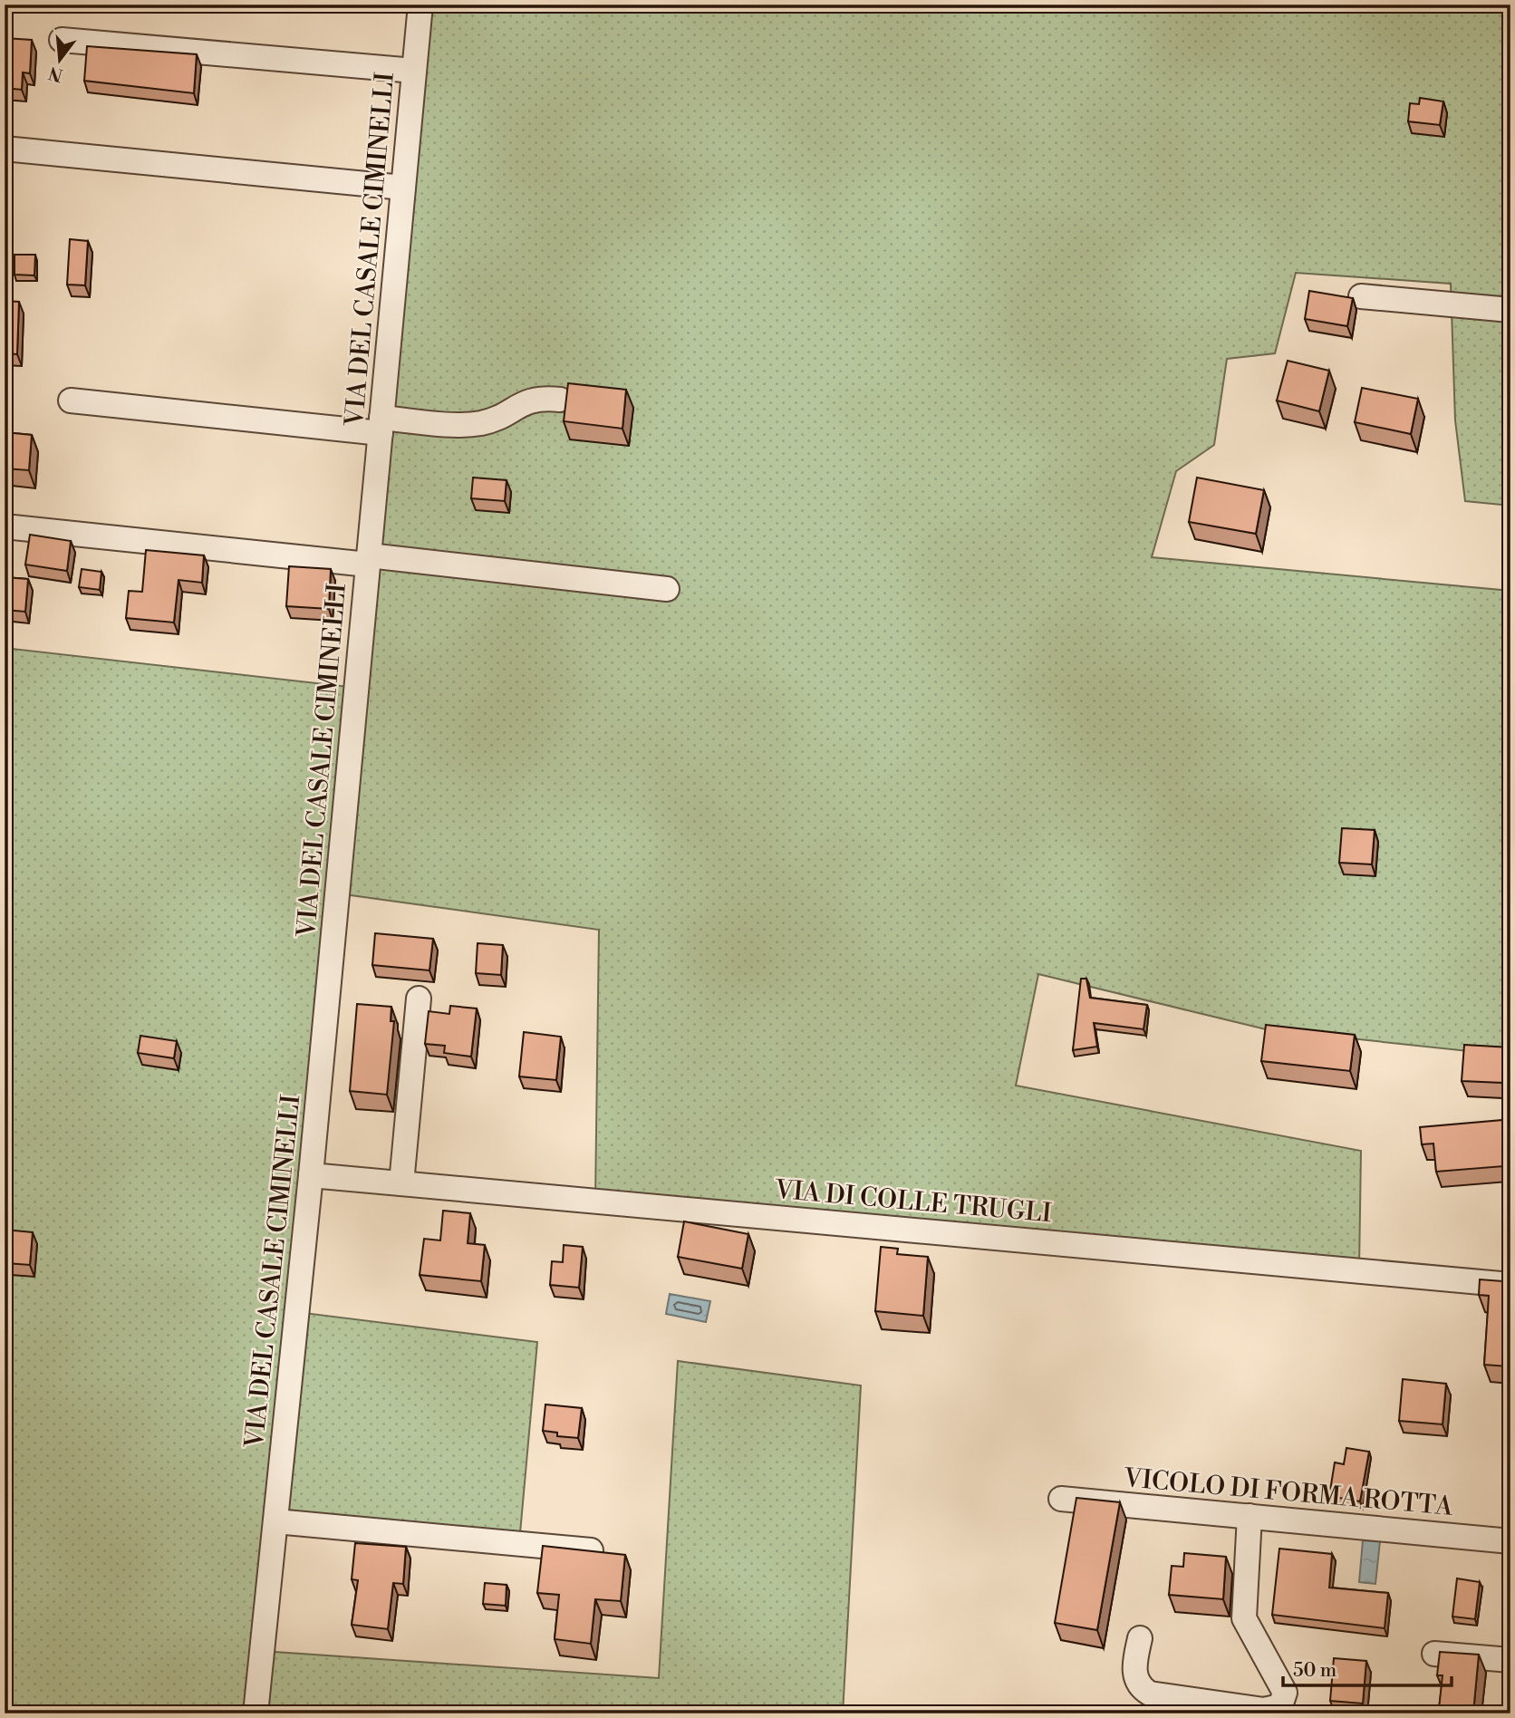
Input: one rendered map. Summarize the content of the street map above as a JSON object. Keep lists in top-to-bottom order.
{
  "streets": {
    "street": ["VIA DEL CASALE CIMINELLI", "VIA DI COLLE TRUGLI", "VICOLO DI FORMA ROTTA"]
  },
  "crossings": [
    ["VIA DEL CASALE CIMINELLI", "VIA DI COLLE TRUGLI"]
  ],
  "scale_bar": "50 m",
  "north": "bottom"
}
